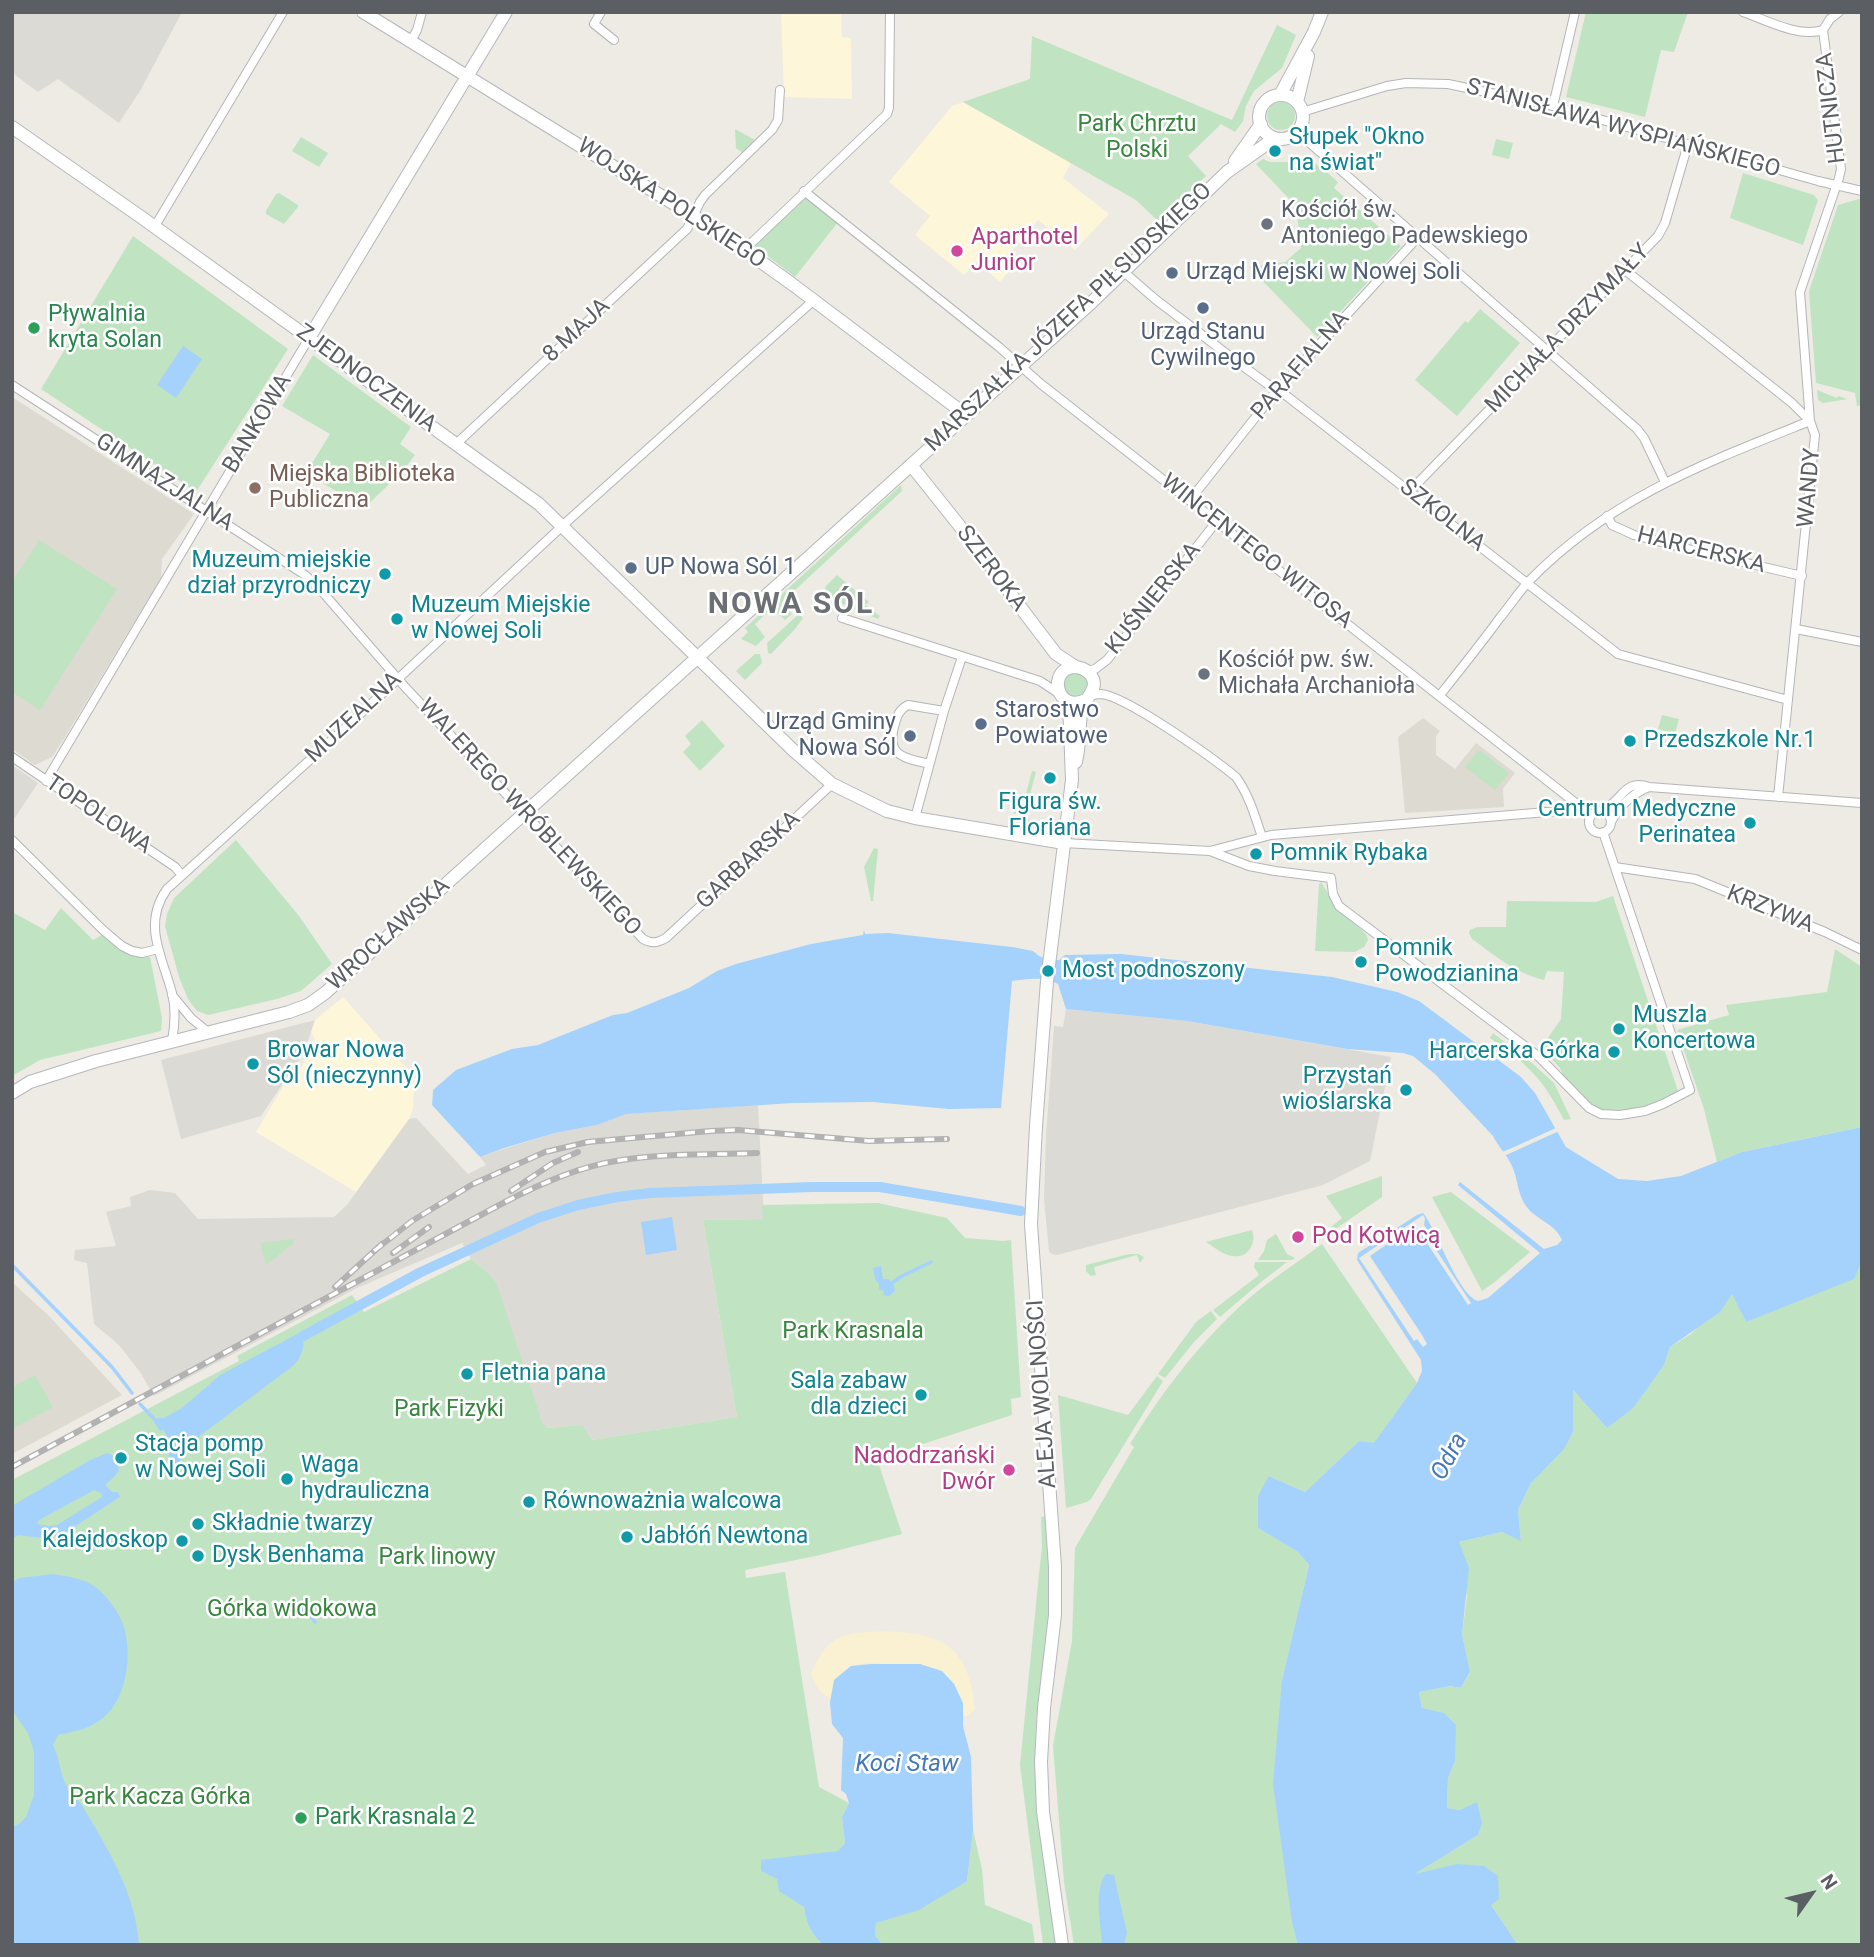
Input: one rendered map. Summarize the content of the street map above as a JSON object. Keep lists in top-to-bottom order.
{
  "streets": {
    "street": [
      "HUTNICZA",
      "STANISŁAWA WYSPIAŃSKIEGO",
      "WOJSKA POLSKIEGO",
      "MARSZAŁKA JÓZEFA PIŁSUDSKIEGO",
      "MICHAŁA DRZYMAŁY",
      "8 MAJA",
      "PARAFIALNA",
      "ZJEDNOCZENIA",
      "BANKOWA",
      "GIMNAZJALNA",
      "WANDY",
      "SZKOLNA",
      "HARCERSKA",
      "WINCENTEGO WITOSA",
      "SZEROKA",
      "KUŚNIERSKA",
      "MUZEALNA",
      "TOPOLOWA",
      "WALEREGO WRÓBLEWSKIEGO",
      "GARBARSKA",
      "KRZYWA",
      "WROCŁAWSKA",
      "ALEJA WOLNOŚCI"
    ]
  },
  "crossings": [
    ["HUTNICZA", "STANISŁAWA WYSPIAŃSKIEGO"],
    ["HUTNICZA", "WANDY"],
    ["STANISŁAWA WYSPIAŃSKIEGO", "MARSZAŁKA JÓZEFA PIŁSUDSKIEGO"],
    ["STANISŁAWA WYSPIAŃSKIEGO", "MICHAŁA DRZYMAŁY"],
    ["STANISŁAWA WYSPIAŃSKIEGO", "WANDY"],
    ["WOJSKA POLSKIEGO", "MARSZAŁKA JÓZEFA PIŁSUDSKIEGO"],
    ["WOJSKA POLSKIEGO", "8 MAJA"],
    ["WOJSKA POLSKIEGO", "MUZEALNA"],
    ["MARSZAŁKA JÓZEFA PIŁSUDSKIEGO", "ZJEDNOCZENIA"],
    ["MARSZAŁKA JÓZEFA PIŁSUDSKIEGO", "SZKOLNA"],
    ["MARSZAŁKA JÓZEFA PIŁSUDSKIEGO", "WINCENTEGO WITOSA"],
    ["MARSZAŁKA JÓZEFA PIŁSUDSKIEGO", "SZEROKA"],
    ["MARSZAŁKA JÓZEFA PIŁSUDSKIEGO", "WROCŁAWSKA"],
    ["MICHAŁA DRZYMAŁY", "SZKOLNA"],
    ["8 MAJA", "ZJEDNOCZENIA"],
    ["PARAFIALNA", "SZKOLNA"],
    ["PARAFIALNA", "WINCENTEGO WITOSA"],
    ["ZJEDNOCZENIA", "BANKOWA"],
    ["ZJEDNOCZENIA", "MUZEALNA"],
    ["ZJEDNOCZENIA", "GARBARSKA"],
    ["ZJEDNOCZENIA", "WROCŁAWSKA"],
    ["ZJEDNOCZENIA", "ALEJA WOLNOŚCI"],
    ["BANKOWA", "GIMNAZJALNA"],
    ["BANKOWA", "TOPOLOWA"],
    ["GIMNAZJALNA", "MUZEALNA"],
    ["GIMNAZJALNA", "WALEREGO WRÓBLEWSKIEGO"],
    ["WANDY", "SZKOLNA"],
    ["WANDY", "HARCERSKA"],
    ["WINCENTEGO WITOSA", "KUŚNIERSKA"],
    ["SZEROKA", "KUŚNIERSKA"],
    ["MUZEALNA", "TOPOLOWA"],
    ["MUZEALNA", "WALEREGO WRÓBLEWSKIEGO"],
    ["MUZEALNA", "WROCŁAWSKA"],
    ["WALEREGO WRÓBLEWSKIEGO", "GARBARSKA"],
    ["WALEREGO WRÓBLEWSKIEGO", "WROCŁAWSKA"]
  ],
  "districts": ["NOWA SÓL"],
  "water": ["Odra", "Koci Staw"],
  "parks": [
    "Park Chrztu Polski",
    "Park Krasnala",
    "Park Fizyki",
    "Park linowy",
    "Górka widokowa",
    "Park Kacza Górka"
  ],
  "places": [
    "Słupek \"Okno na świat\"",
    "Kościół św. Antoniego Padewskiego",
    "Aparthotel Junior",
    "Urząd Miejski w Nowej Soli",
    "Urząd Stanu Cywilnego",
    "Pływalnia kryta Solan",
    "Miejska Biblioteka Publiczna",
    "UP Nowa Sól 1",
    "Muzeum miejskie dział przyrodniczy",
    "Muzeum Miejskie w Nowej Soli",
    "Kościół pw. św. Michała Archanioła",
    "Starostwo Powiatowe",
    "Urząd Gminy Nowa Sól",
    "Przedszkole Nr.1",
    "Figura św. Floriana",
    "Centrum Medyczne Perinatea",
    "Pomnik Rybaka",
    "Pomnik Powodzianina",
    "Most podnoszony",
    "Muszla Koncertowa",
    "Harcerska Górka",
    "Browar Nowa Sól (nieczynny)",
    "Przystań wioślarska",
    "Pod Kotwicą",
    "Fletnia pana",
    "Sala zabaw dla dzieci",
    "Stacja pomp w Nowej Soli",
    "Nadodrzański Dwór",
    "Waga hydrauliczna",
    "Równoważnia walcowa",
    "Składnie twarzy",
    "Jabłóń Newtona",
    "Kalejdoskop",
    "Dysk Benhama",
    "Park Krasnala 2"
  ],
  "north": "top right"
}
